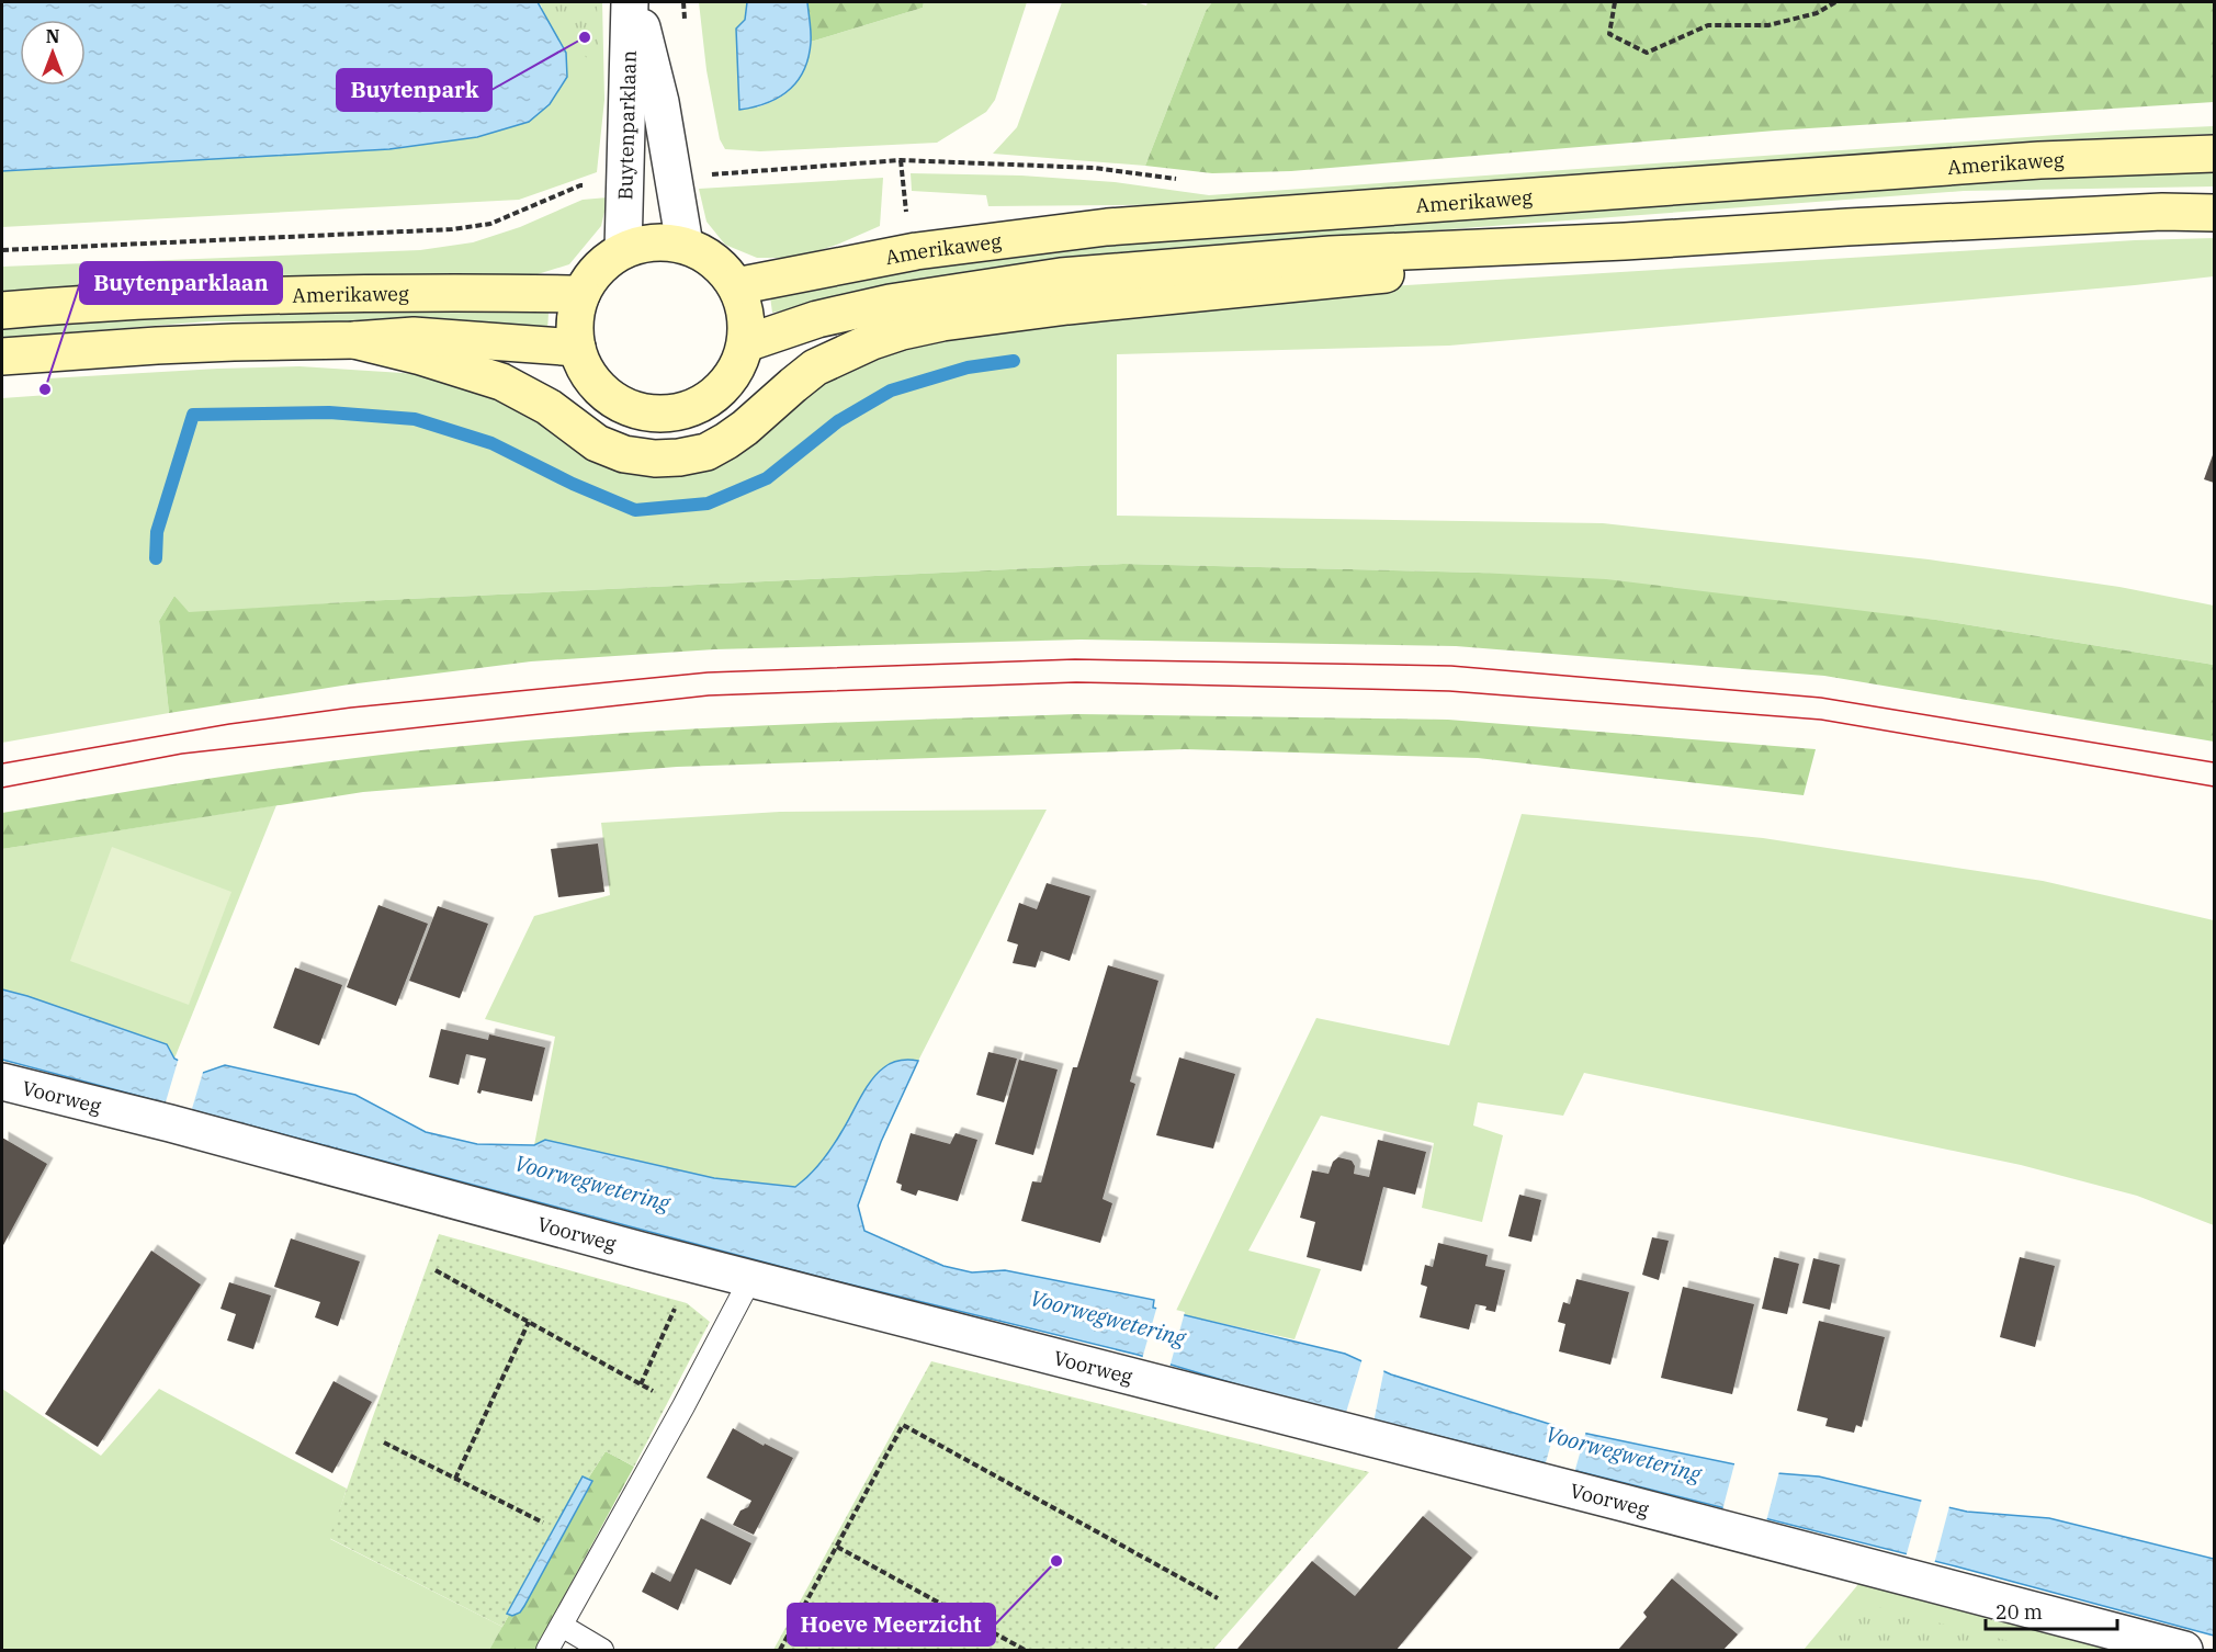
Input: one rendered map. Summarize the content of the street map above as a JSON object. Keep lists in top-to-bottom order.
{
  "streets": {
    "main road": ["Amerikaweg"],
    "street": ["Buytenparklaan", "Voorweg"]
  },
  "crossings": [
    ["Buytenparklaan", "Amerikaweg"]
  ],
  "water": ["Voorwegwetering"],
  "places": ["Buytenpark", "Buytenparklaan", "Hoeve Meerzicht"],
  "scale_bar": "20 m",
  "north": "top"
}
